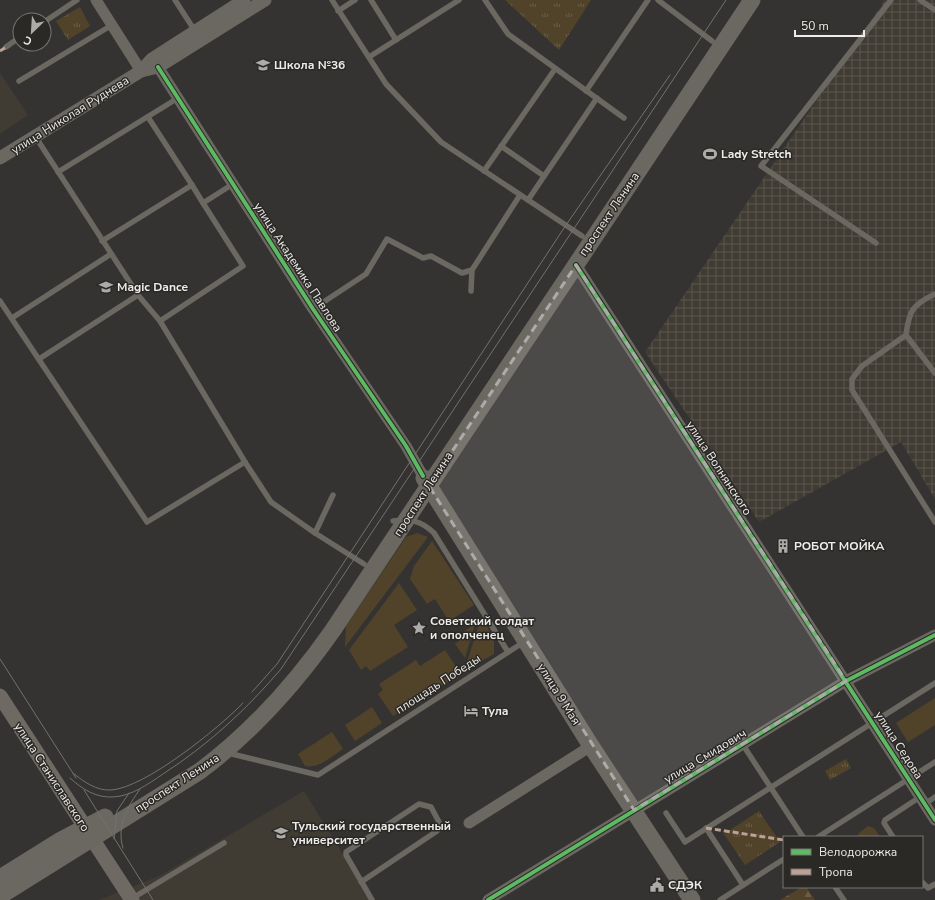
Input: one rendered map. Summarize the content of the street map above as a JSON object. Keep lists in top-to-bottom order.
{
  "streets": {
    "main road": ["проспект Ленина", "улица 9 Мая", "улица Станиславского"],
    "street": [
      "улица Николая Руднева",
      "улица Академика Павлова",
      "улица Волнянского",
      "улица Седова",
      "улица Смидович"
    ],
    "lane": ["площадь Победы"]
  },
  "crossings": [
    ["улица Николая Руднева", "улица Академика Павлова"],
    ["проспект Ленина", "улица Академика Павлова"],
    ["проспект Ленина", "улица Волнянского"],
    ["проспект Ленина", "площадь Победы"],
    ["проспект Ленина", "улица 9 Мая"],
    ["проспект Ленина", "улица Станиславского"],
    ["улица Академика Павлова", "улица 9 Мая"],
    ["улица Волнянского", "улица Седова"],
    ["улица Волнянского", "улица Смидович"],
    ["площадь Победы", "улица 9 Мая"],
    ["улица 9 Мая", "улица Смидович"],
    ["улица Седова", "улица Смидович"]
  ],
  "places": {
    "school or university": ["Школа №36", "Magic Dance", "Тульский государственный университет"],
    "sports": ["Lady Stretch"],
    "building": ["РОБОТ МОЙКА"],
    "place": ["Советский солдат и ополченец"],
    "hotel": ["Тула"],
    "public building": ["СДЭК"]
  },
  "legend": ["Велодорожка", "Тропа"],
  "scale_bar": "50 m",
  "north": "bottom left"
}
